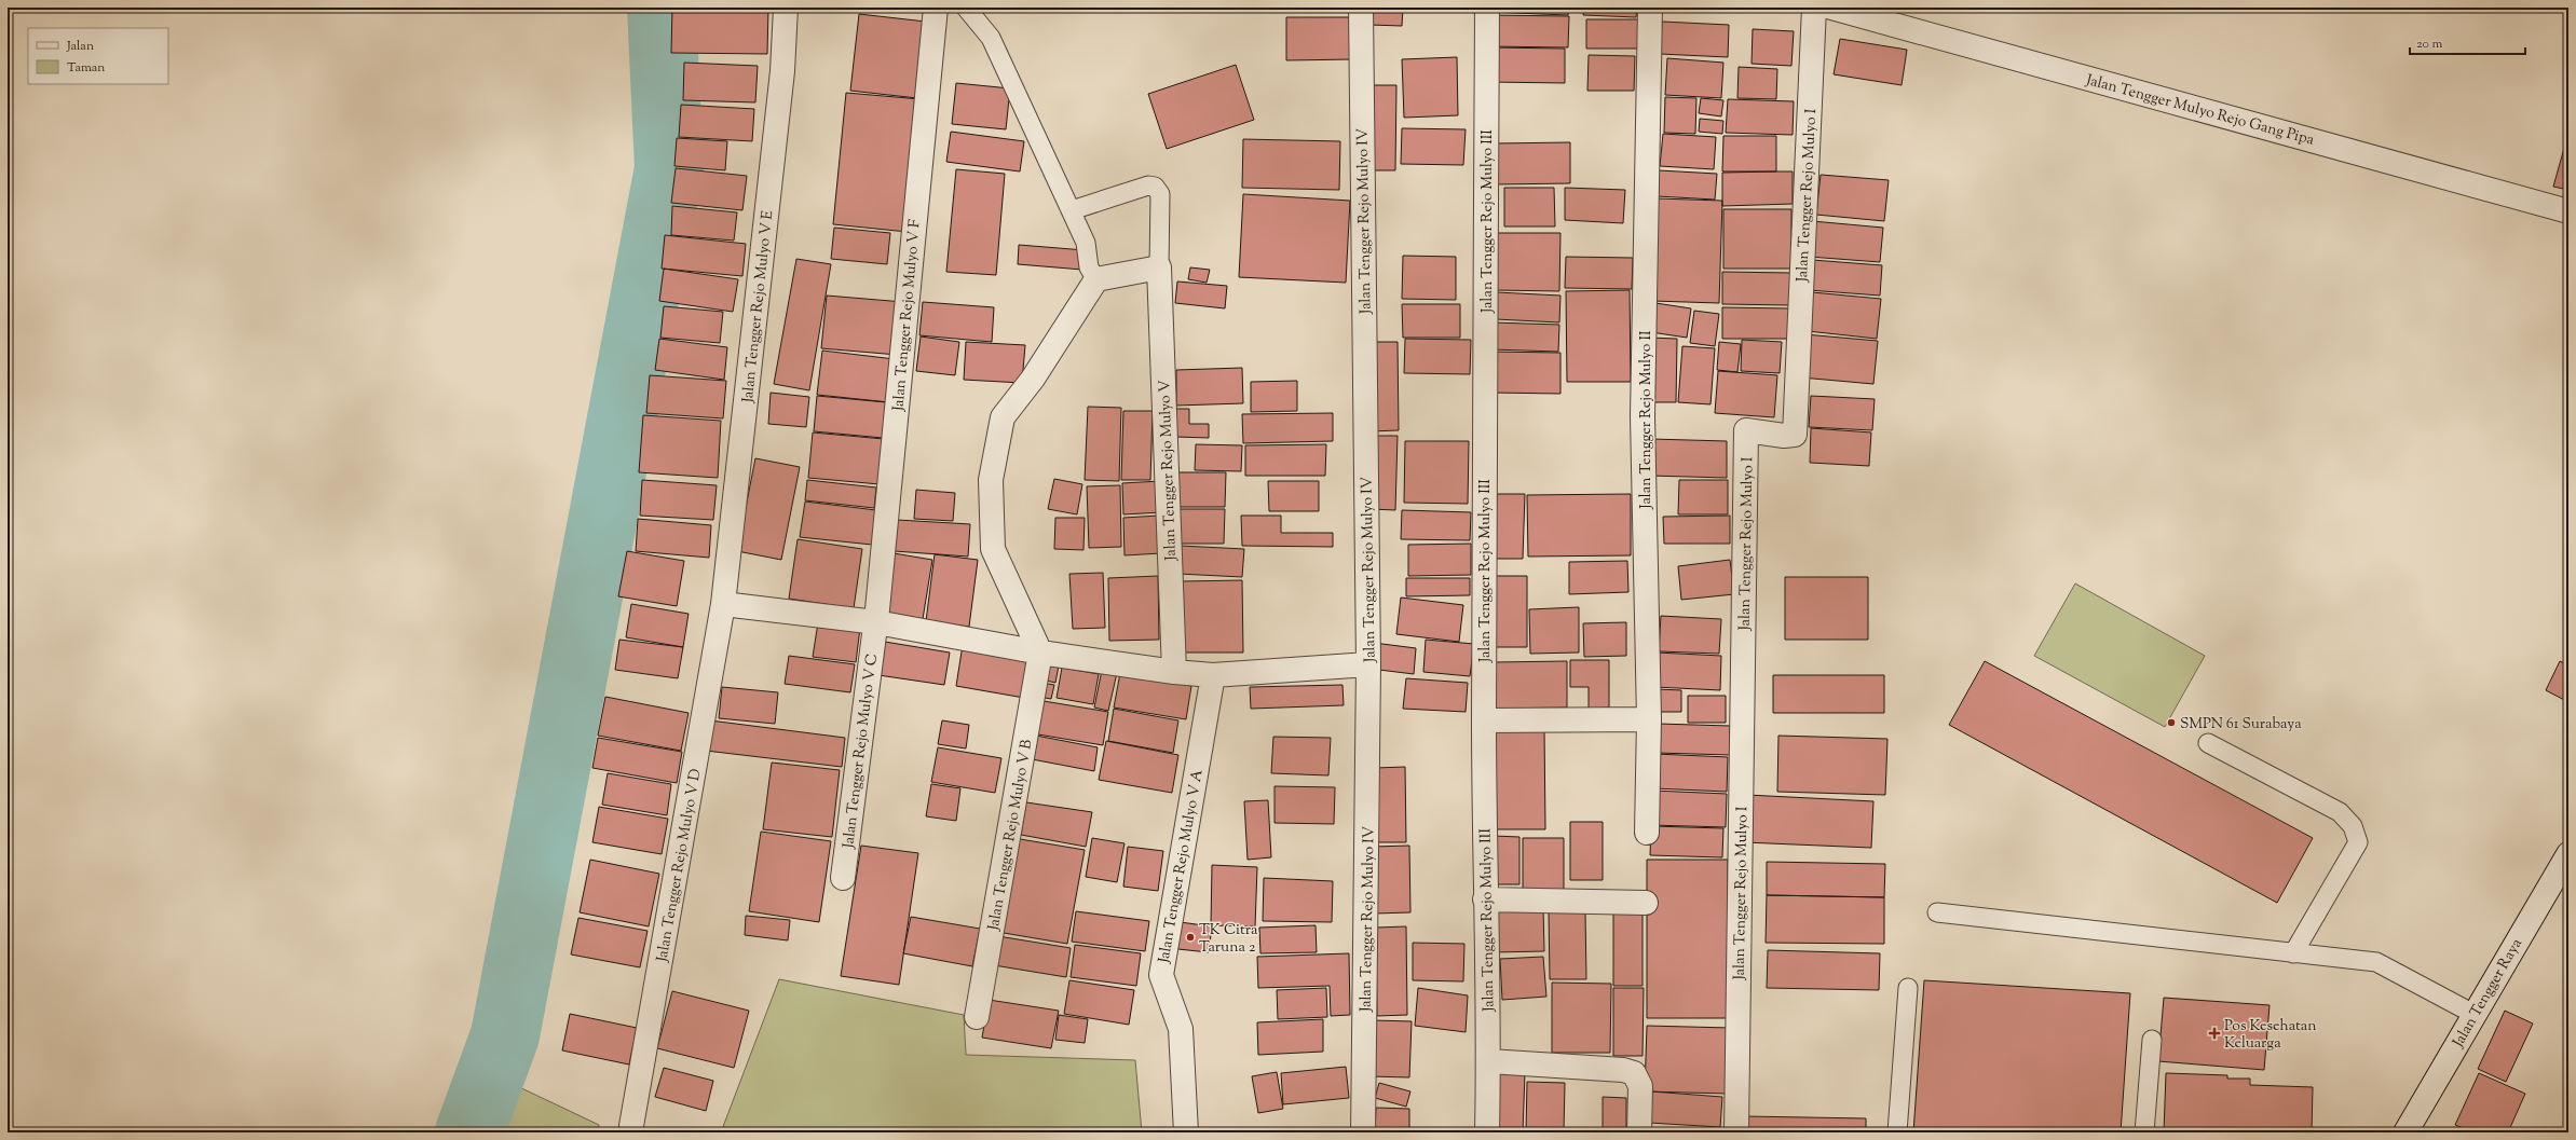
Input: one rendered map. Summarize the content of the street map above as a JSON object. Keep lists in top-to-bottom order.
{
  "streets": {
    "street": [
      "Jalan Tengger Mulyo Rejo Gang Pipa",
      "Jalan Tengger Rejo Mulyo I",
      "Jalan Tengger Rejo Mulyo IV",
      "Jalan Tengger Rejo Mulyo III",
      "Jalan Tengger Rejo Mulyo V E",
      "Jalan Tengger Rejo Mulyo V F",
      "Jalan Tengger Rejo Mulyo II",
      "Jalan Tengger Rejo Mulyo V",
      "Jalan Tengger Rejo Mulyo V C",
      "Jalan Tengger Rejo Mulyo V B",
      "Jalan Tengger Rejo Mulyo V D",
      "Jalan Tengger Rejo Mulyo V A",
      "Jalan Tengger Raya"
    ]
  },
  "crossings": [
    ["Jalan Tengger Rejo Mulyo V E", "Jalan Tengger Rejo Mulyo V D"],
    ["Jalan Tengger Rejo Mulyo V F", "Jalan Tengger Rejo Mulyo V C"]
  ],
  "places": {
    "other": ["SMPN 61 Surabaya", "TK Citra Taruna 2"],
    "health": ["Pos Kesehatan Keluarga"]
  },
  "legend": ["Jalan", "Taman"],
  "scale_bar": "20 m"
}
